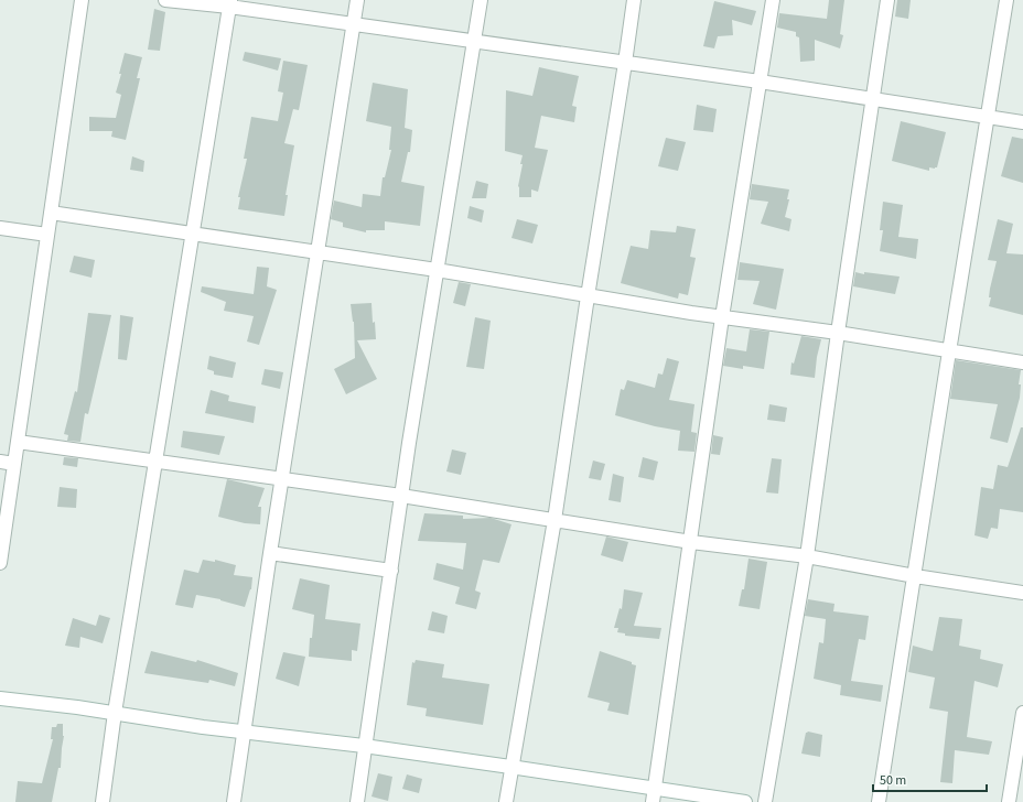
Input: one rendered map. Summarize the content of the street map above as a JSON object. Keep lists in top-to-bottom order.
{
  "scale_bar": "50 m"
}
